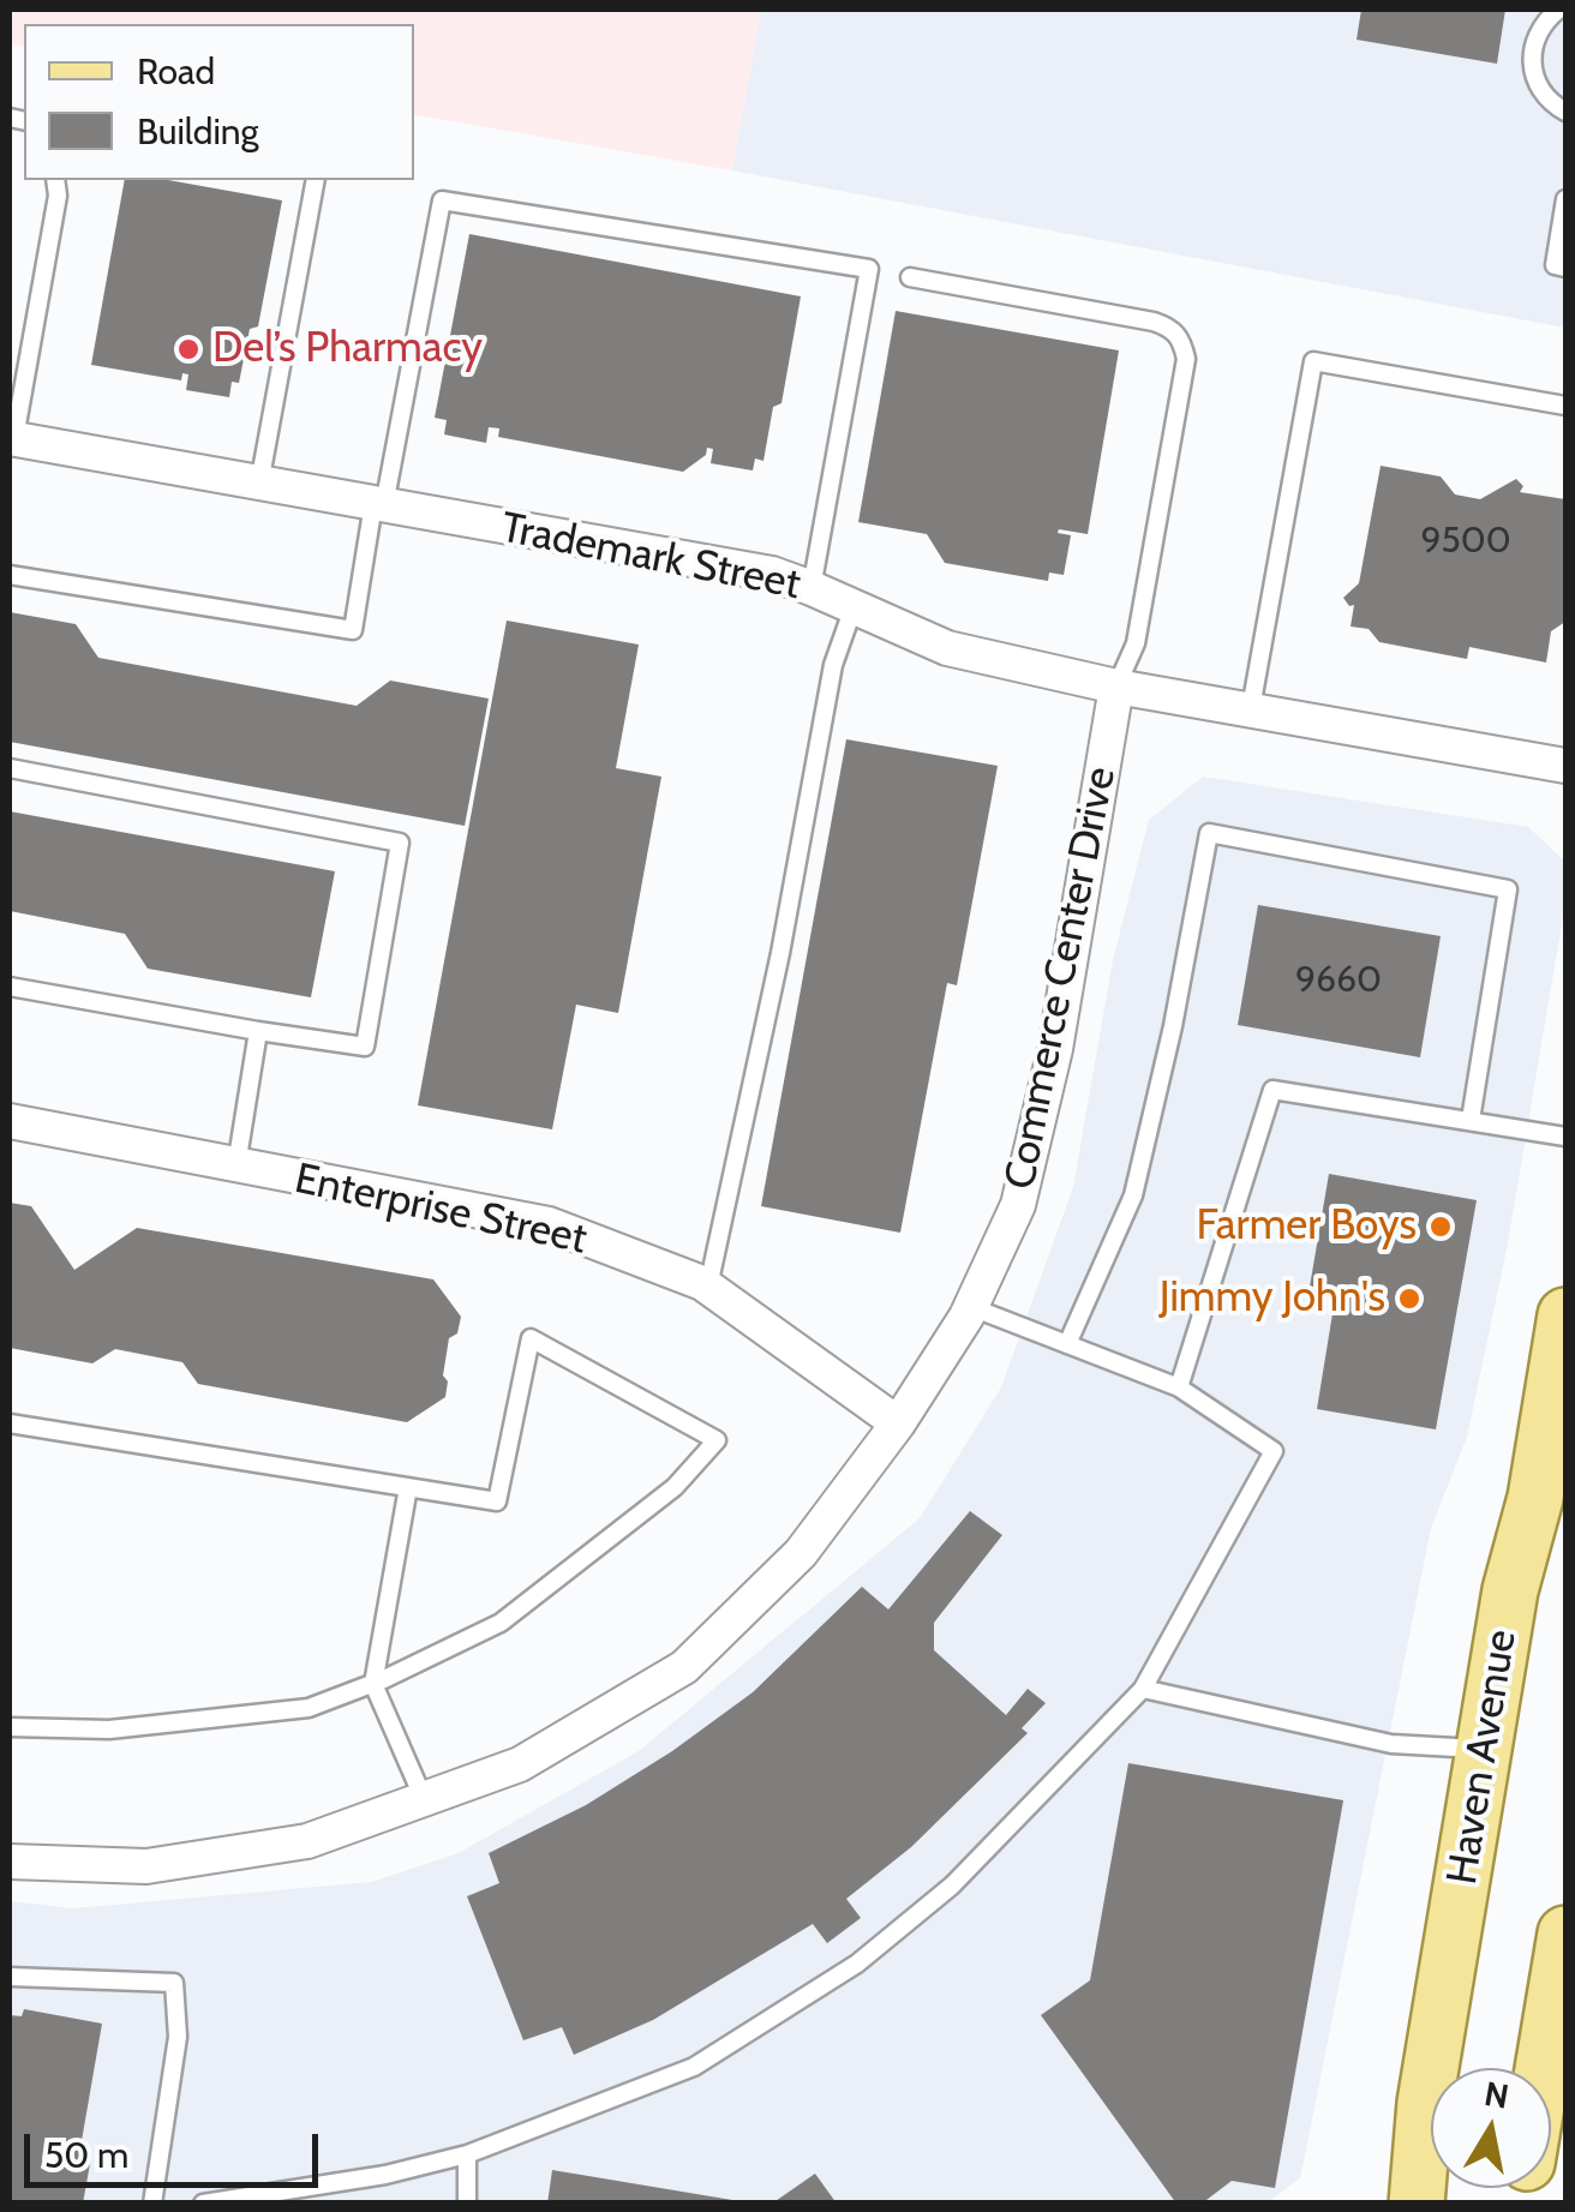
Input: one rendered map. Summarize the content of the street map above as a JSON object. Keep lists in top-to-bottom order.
{
  "streets": {
    "main road": ["Haven Avenue"],
    "street": ["Trademark Street", "Commerce Center Drive", "Enterprise Street"]
  },
  "crossings": [
    ["Trademark Street", "Commerce Center Drive"],
    ["Commerce Center Drive", "Enterprise Street"]
  ],
  "places": ["Del’s Pharmacy", "Farmer Boys", "Jimmy John's"],
  "house_numbers": ["9500", "9660"],
  "legend": ["Road", "Building"],
  "scale_bar": "50 m",
  "north": "top"
}
